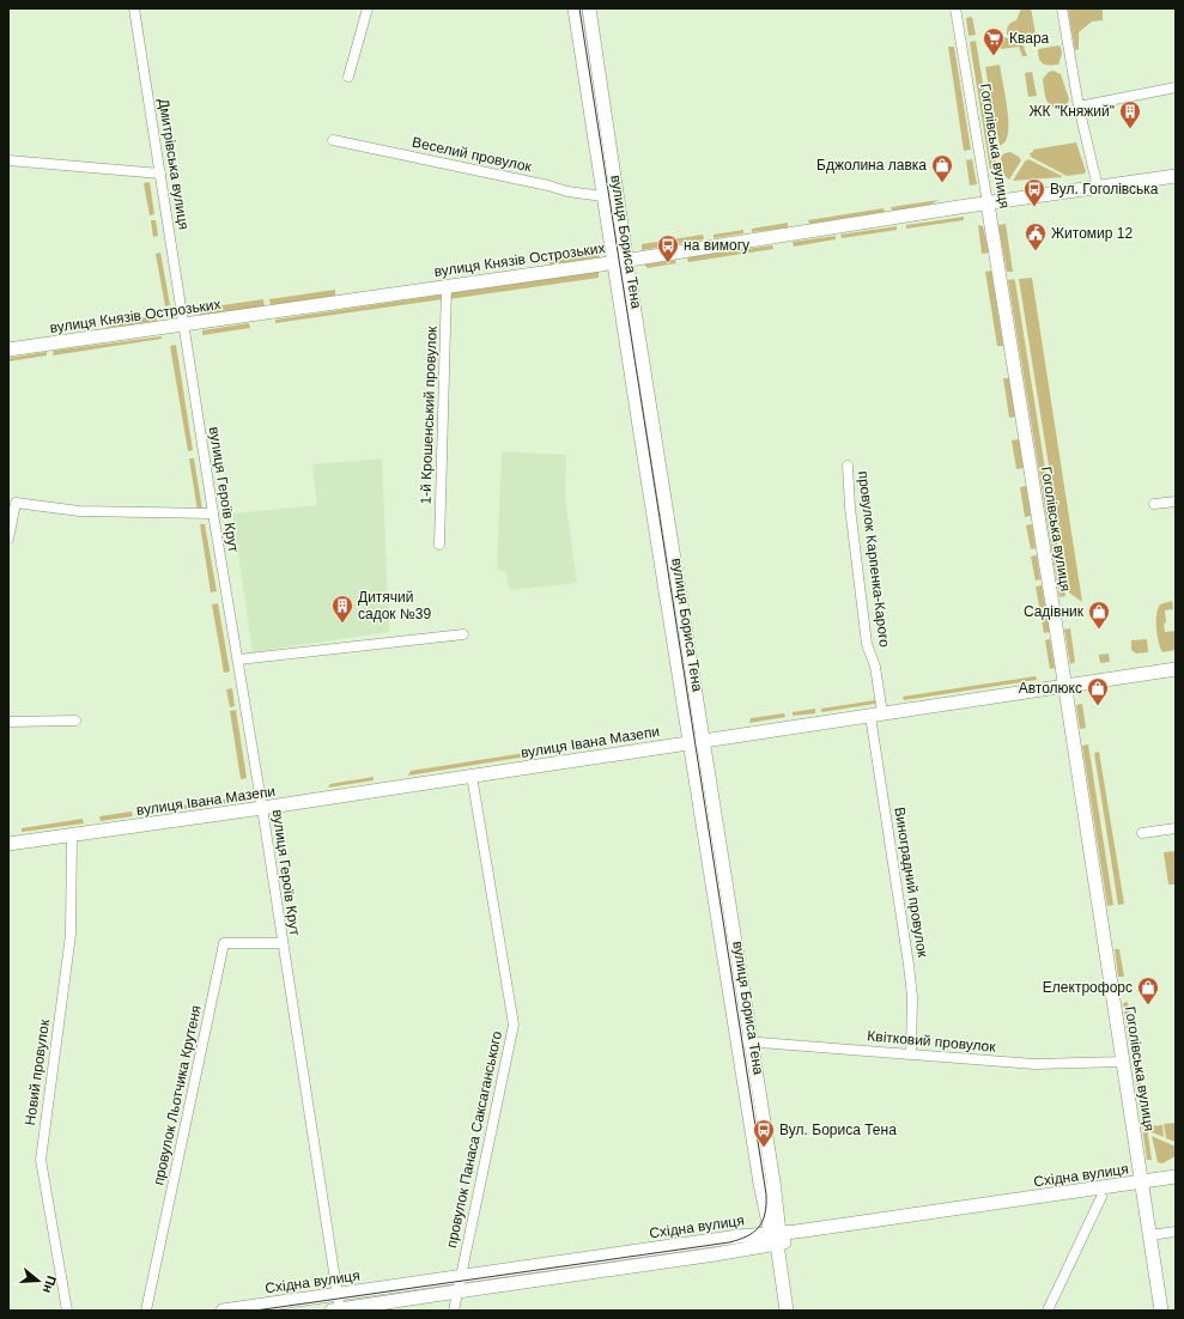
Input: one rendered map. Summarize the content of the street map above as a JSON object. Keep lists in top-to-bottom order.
{
  "streets": {
    "street": [
      "Гоголівська вулиця",
      "Веселий провулок",
      "Дмитрівська вулиця",
      "вулиця Бориса Тена",
      "вулиця Князів Острозьких",
      "1-й Крошенський провулок",
      "вулиця Героїв Крут",
      "провулок Карпенка-Карого",
      "вулиця Івана Мазепи",
      "Виноградний провулок",
      "Квітковий провулок",
      "Новий провулок",
      "провулок Льотчика Крутеня",
      "провулок Панаса Саксаганського",
      "Східна вулиця"
    ]
  },
  "crossings": [
    ["Гоголівська вулиця", "вулиця Князів Острозьких"],
    ["Гоголівська вулиця", "вулиця Івана Мазепи"],
    ["Гоголівська вулиця", "Квітковий провулок"],
    ["Гоголівська вулиця", "Східна вулиця"],
    ["Веселий провулок", "вулиця Бориса Тена"],
    ["Дмитрівська вулиця", "вулиця Князів Острозьких"],
    ["Дмитрівська вулиця", "вулиця Героїв Крут"],
    ["вулиця Бориса Тена", "вулиця Князів Острозьких"],
    ["вулиця Бориса Тена", "вулиця Івана Мазепи"],
    ["вулиця Бориса Тена", "Квітковий провулок"],
    ["вулиця Бориса Тена", "Східна вулиця"],
    ["вулиця Князів Острозьких", "1-й Крошенський провулок"],
    ["вулиця Князів Острозьких", "вулиця Героїв Крут"],
    ["вулиця Героїв Крут", "вулиця Івана Мазепи"],
    ["вулиця Героїв Крут", "провулок Льотчика Крутеня"],
    ["вулиця Героїв Крут", "Східна вулиця"],
    ["провулок Карпенка-Карого", "вулиця Івана Мазепи"],
    ["провулок Карпенка-Карого", "Виноградний провулок"],
    ["вулиця Івана Мазепи", "Виноградний провулок"],
    ["вулиця Івана Мазепи", "Новий провулок"],
    ["вулиця Івана Мазепи", "провулок Панаса Саксаганського"],
    ["Виноградний провулок", "Квітковий провулок"],
    ["провулок Панаса Саксаганського", "Східна вулиця"]
  ],
  "places": {
    "supermarket": ["Квара"],
    "building": ["ЖК \"Княжий\"", "Дитячий садок №39"],
    "shop": [
      "Бджолина лавка",
      "Садівник",
      "Автолюкс",
      "Електрофорс"
    ],
    "bus stop": ["Вул. Гоголівська", "на вимогу", "Вул. Бориса Тена"],
    "public building": ["Житомир 12"]
  },
  "north": "right"
}
